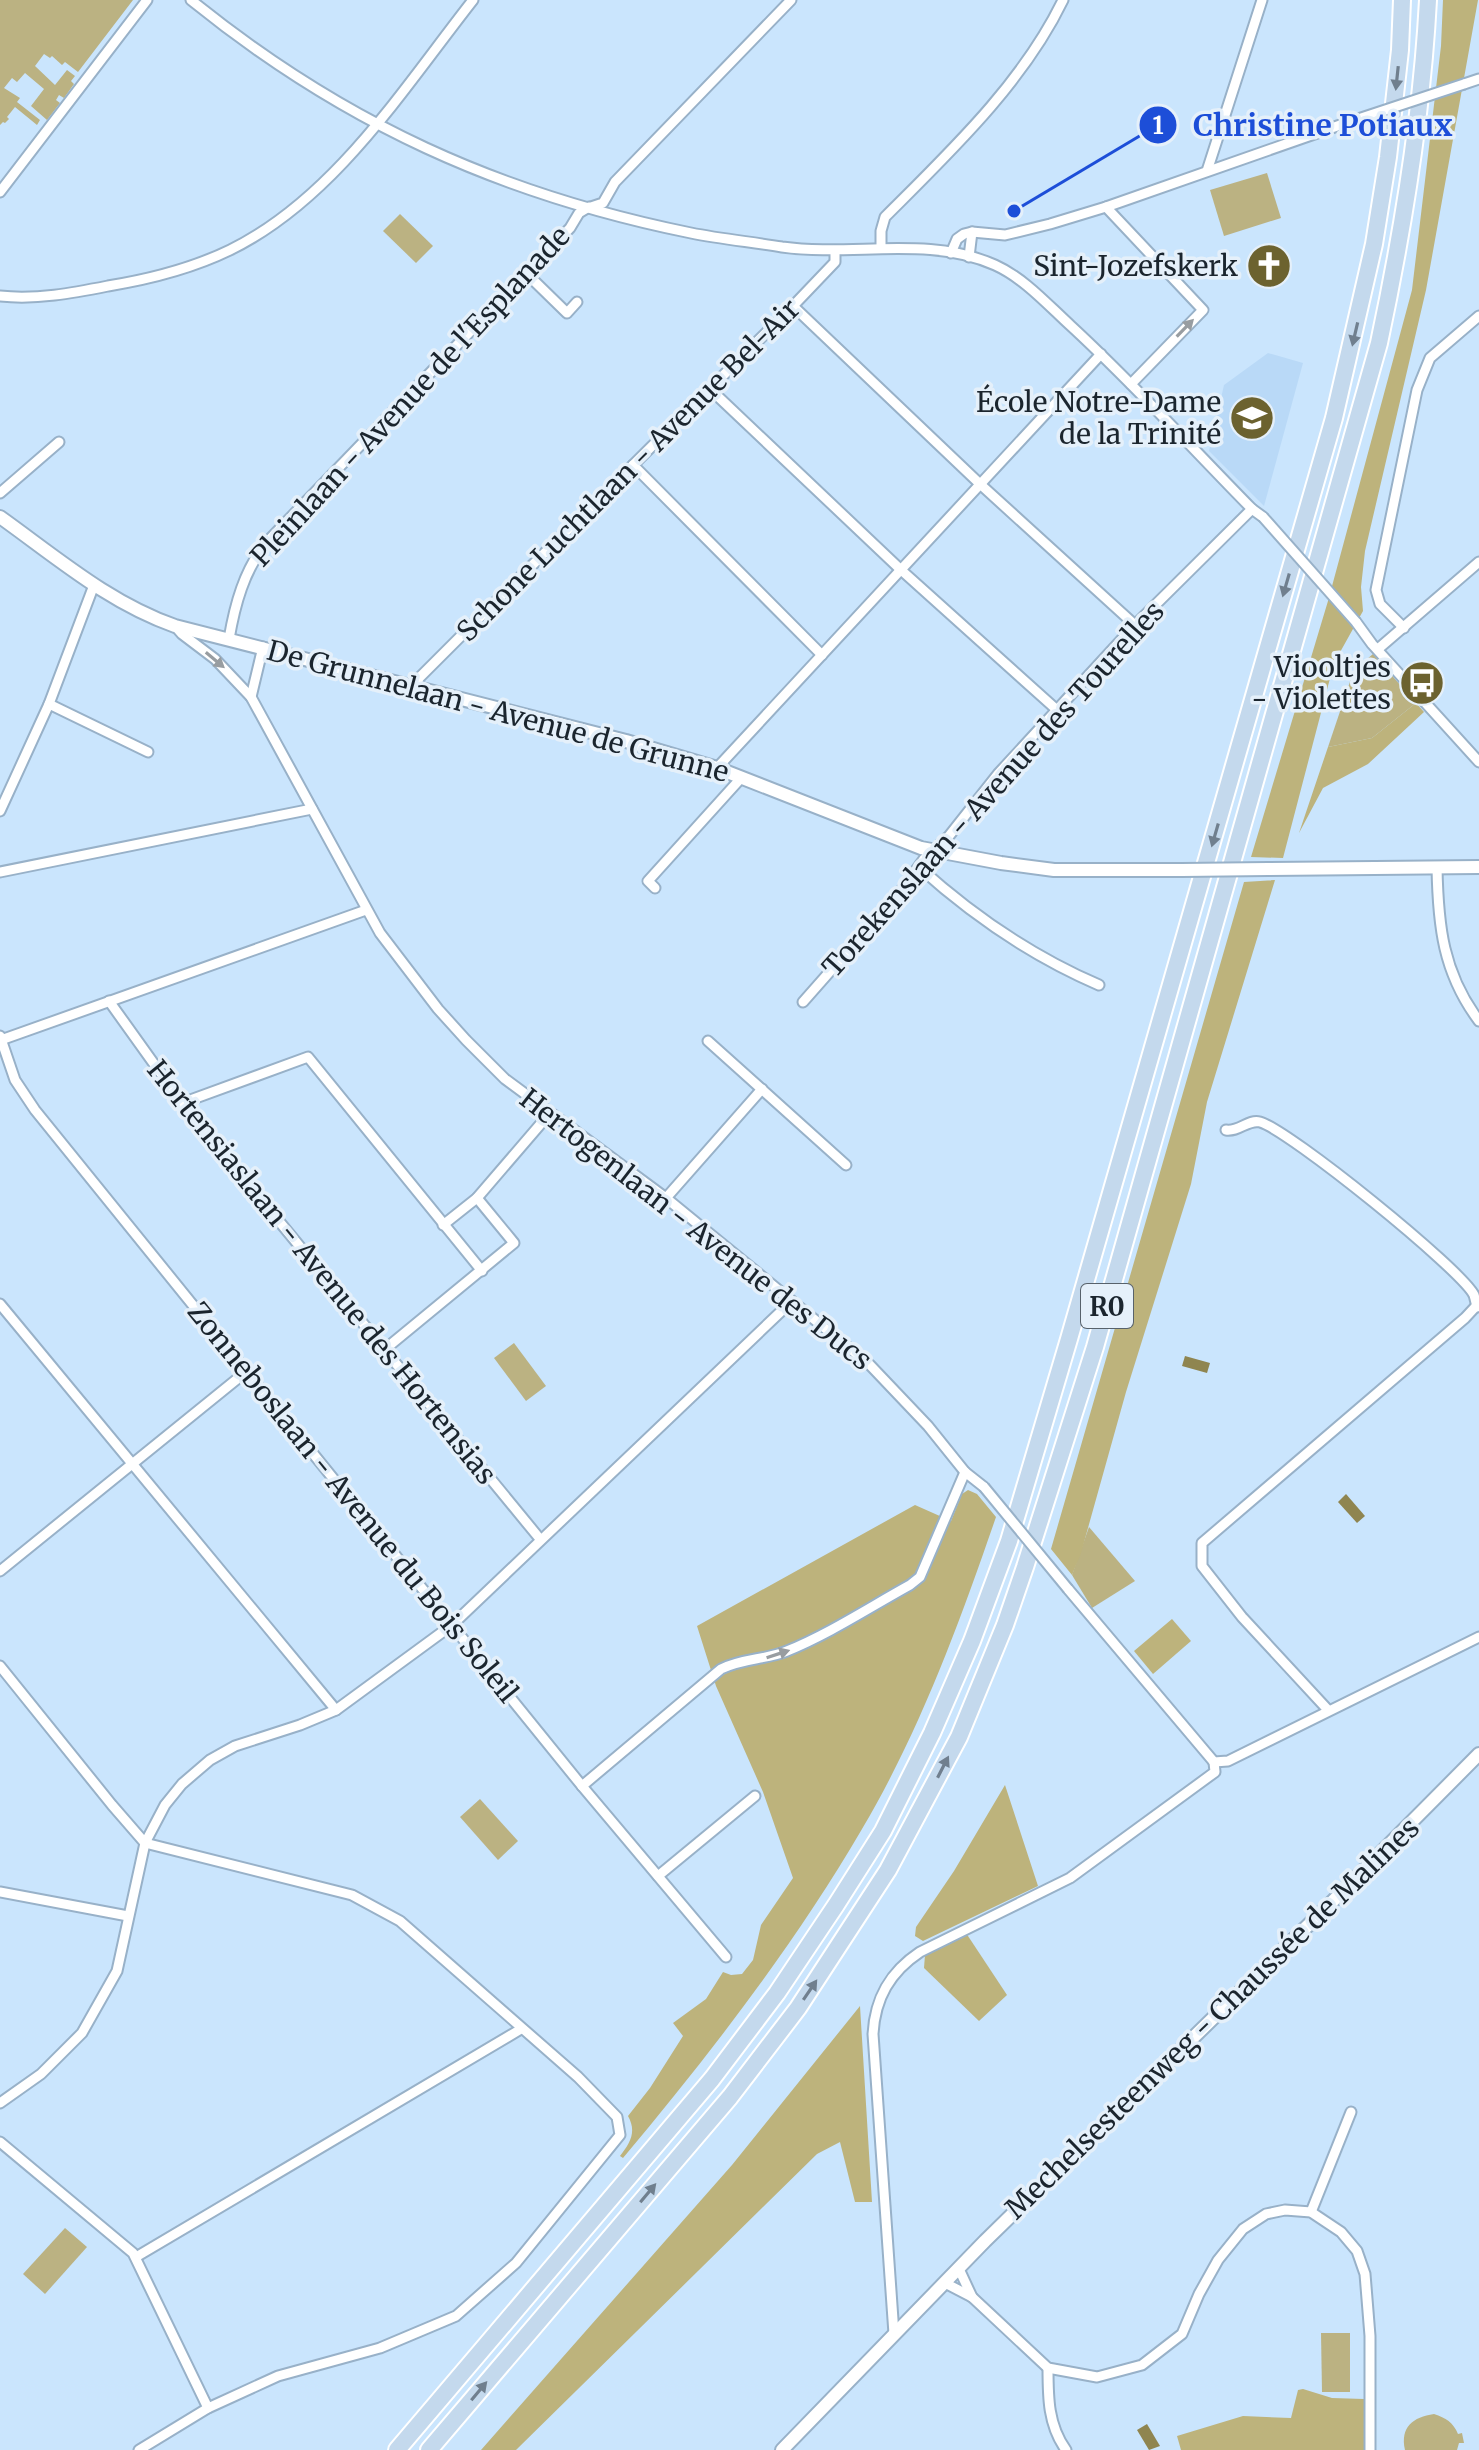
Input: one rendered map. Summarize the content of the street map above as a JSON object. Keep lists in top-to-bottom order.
{
  "streets": {
    "highway": ["R0"],
    "street": [
      "Pleinlaan - Avenue de l'Esplanade",
      "Schone Luchtlaan - Avenue Bel-Air",
      "De Grunnelaan - Avenue de Grunne",
      "Torekenslaan - Avenue des Tourelles",
      "Hertogenlaan - Avenue des Ducs",
      "Hortensiaslaan - Avenue des Hortensias",
      "Zonneboslaan - Avenue du Bois Soleil",
      "Mechelsesteenweg - Chaussée de Malines"
    ]
  },
  "crossings": [
    ["Pleinlaan - Avenue de l'Esplanade", "De Grunnelaan - Avenue de Grunne"],
    ["Schone Luchtlaan - Avenue Bel-Air", "De Grunnelaan - Avenue de Grunne"],
    ["De Grunnelaan - Avenue de Grunne", "Torekenslaan - Avenue des Tourelles"],
    ["De Grunnelaan - Avenue de Grunne", "Hertogenlaan - Avenue des Ducs"]
  ],
  "places": {
    "other": ["Christine Potiaux"],
    "church": ["Sint-Jozefskerk"],
    "school or university": ["École Notre-Dame de la Trinité"],
    "bus stop": ["Viooltjes - Violettes"]
  }
}
